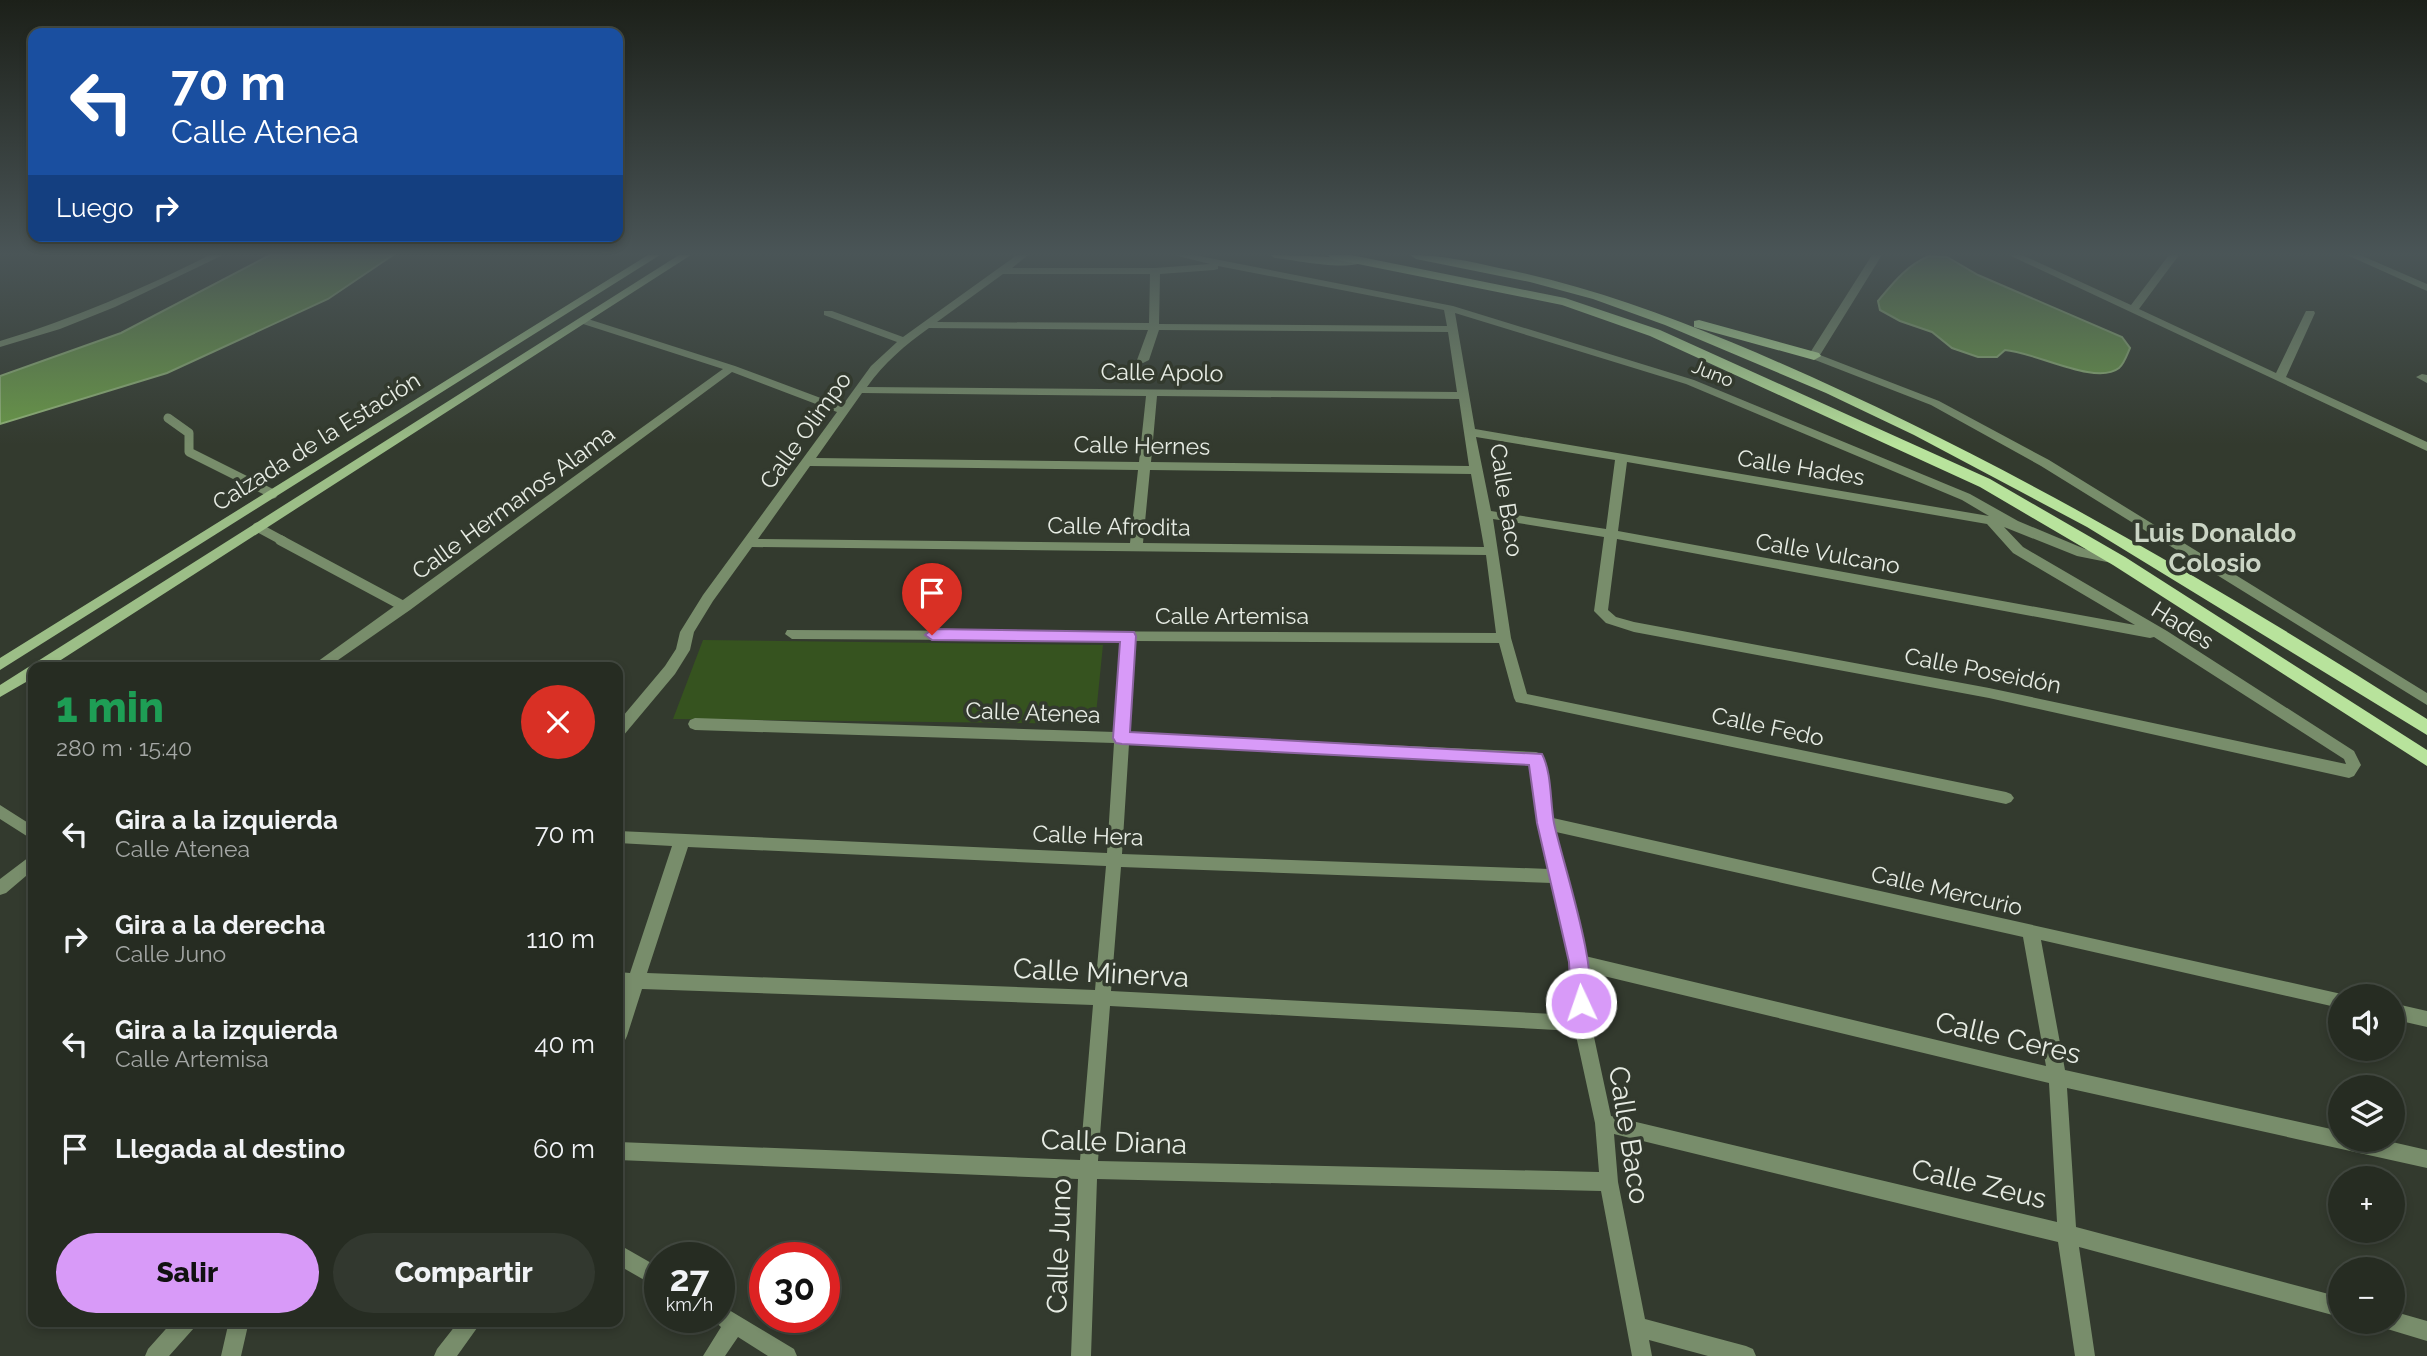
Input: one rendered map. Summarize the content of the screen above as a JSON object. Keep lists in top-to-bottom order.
{
  "streets": {
    "main road": ["Calzada de la Estación"],
    "street": [
      "Calle Apolo",
      "Juno",
      "Calle Olimpo",
      "Calle Hernes",
      "Calle Hades",
      "Calle Baco",
      "Calle Hermanos Alama",
      "Calle Afrodita",
      "Calle Vulcano",
      "Calle Artemisa",
      "Hades",
      "Calle Poseidón",
      "Calle Atenea",
      "Calle Fedo",
      "Calle Hera",
      "Calle Mercurio",
      "Calle Minerva",
      "Calle Ceres",
      "Calle Diana",
      "Calle Zeus",
      "Calle Juno"
    ]
  },
  "crossings": [
    ["Calle Apolo", "Calle Olimpo"],
    ["Calle Apolo", "Calle Baco"],
    ["Juno", "Calle Hades"],
    ["Calle Olimpo", "Calle Hernes"],
    ["Calle Olimpo", "Calle Afrodita"],
    ["Calle Hernes", "Calle Baco"],
    ["Calle Hades", "Calle Baco"],
    ["Calle Hades", "Hades"],
    ["Calle Baco", "Calle Afrodita"],
    ["Calle Baco", "Calle Vulcano"],
    ["Calle Baco", "Calle Artemisa"],
    ["Calle Baco", "Calle Atenea"],
    ["Calle Baco", "Calle Fedo"],
    ["Calle Baco", "Calle Hera"],
    ["Calle Baco", "Calle Mercurio"],
    ["Calle Baco", "Calle Minerva"],
    ["Calle Baco", "Calle Ceres"],
    ["Calle Baco", "Calle Diana"],
    ["Calle Baco", "Calle Zeus"],
    ["Calle Vulcano", "Hades"],
    ["Calle Vulcano", "Calle Poseidón"],
    ["Calle Artemisa", "Calle Juno"],
    ["Hades", "Calle Poseidón"],
    ["Calle Atenea", "Calle Juno"],
    ["Calle Hera", "Calle Juno"],
    ["Calle Minerva", "Calle Juno"],
    ["Calle Diana", "Calle Juno"]
  ],
  "districts": ["Luis Donaldo Colosio"],
  "page": {
    "turn": ["70 m", "Calle Atenea"],
    "then": "Luego",
    "heading": ["1 min", "280 m · 15:40"],
    "list": [
      {
        "name": "Gira a la izquierda",
        "note": "Calle Atenea",
        "value": "70 m"
      },
      {
        "name": "Gira a la derecha",
        "note": "Calle Juno",
        "value": "110 m"
      },
      {
        "name": "Gira a la izquierda",
        "note": "Calle Artemisa",
        "value": "40 m"
      },
      {
        "name": "Llegada al destino",
        "value": "60 m"
      }
    ],
    "map_buttons": ["+", "−"],
    "buttons": ["Salir", "Compartir"],
    "speed": "27 km/h",
    "limit": "30"
  }
}
